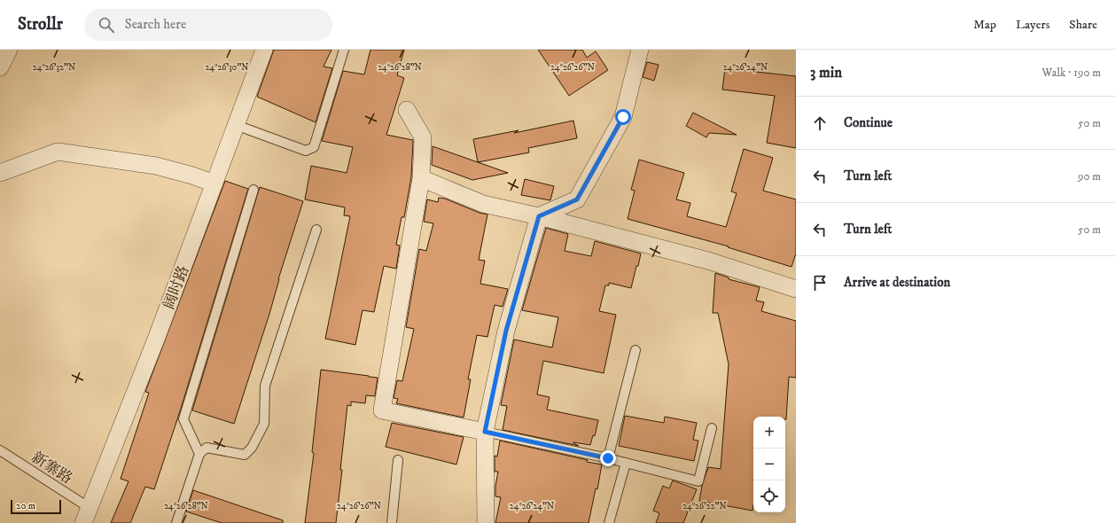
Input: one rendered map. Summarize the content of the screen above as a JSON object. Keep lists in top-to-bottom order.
{
  "streets": {
    "street": ["阔时路"],
    "lane": ["新寨路"]
  },
  "crossings": [
    ["阔时路", "新寨路"]
  ],
  "scale_bar": "20 m",
  "page": {
    "header": "Strollr",
    "search": "Search here",
    "nav": ["Map", "Layers", "Share"],
    "heading": ["3 min", "Walk · 190 m"],
    "list": [
      ["Continue", "50 m"],
      ["Turn left", "90 m"],
      ["Turn left", "50 m"],
      "Arrive at destination"
    ],
    "map_buttons": ["+", "−"],
    "scale": "20 m"
  },
  "coordinates": [
    "24°26'32\"N",
    "24°26'30\"N",
    "24°26'28\"N",
    "24°26'26\"N",
    "24°26'24\"N",
    "24°26'22\"N"
  ]
}
